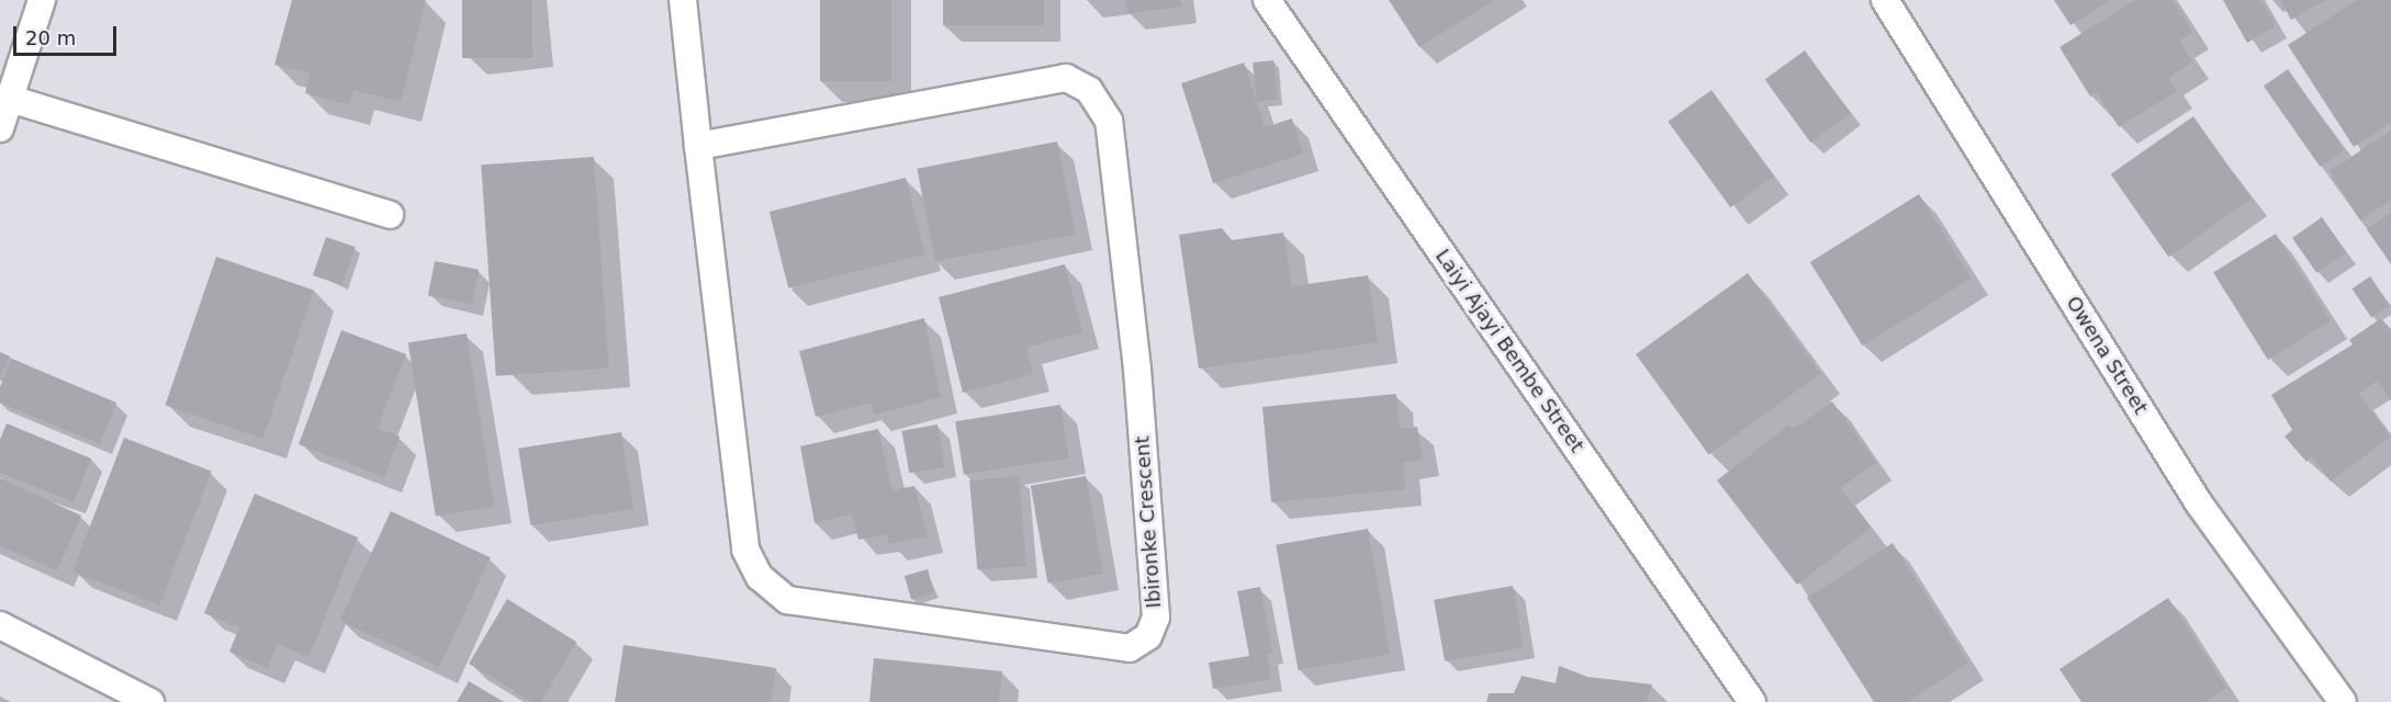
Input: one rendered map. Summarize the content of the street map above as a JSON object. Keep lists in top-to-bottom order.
{
  "streets": {
    "street": ["Laiyi Ajayi Bembe Street", "Owena Street", "Ibironke Crescent"]
  },
  "scale_bar": "20 m"
}
